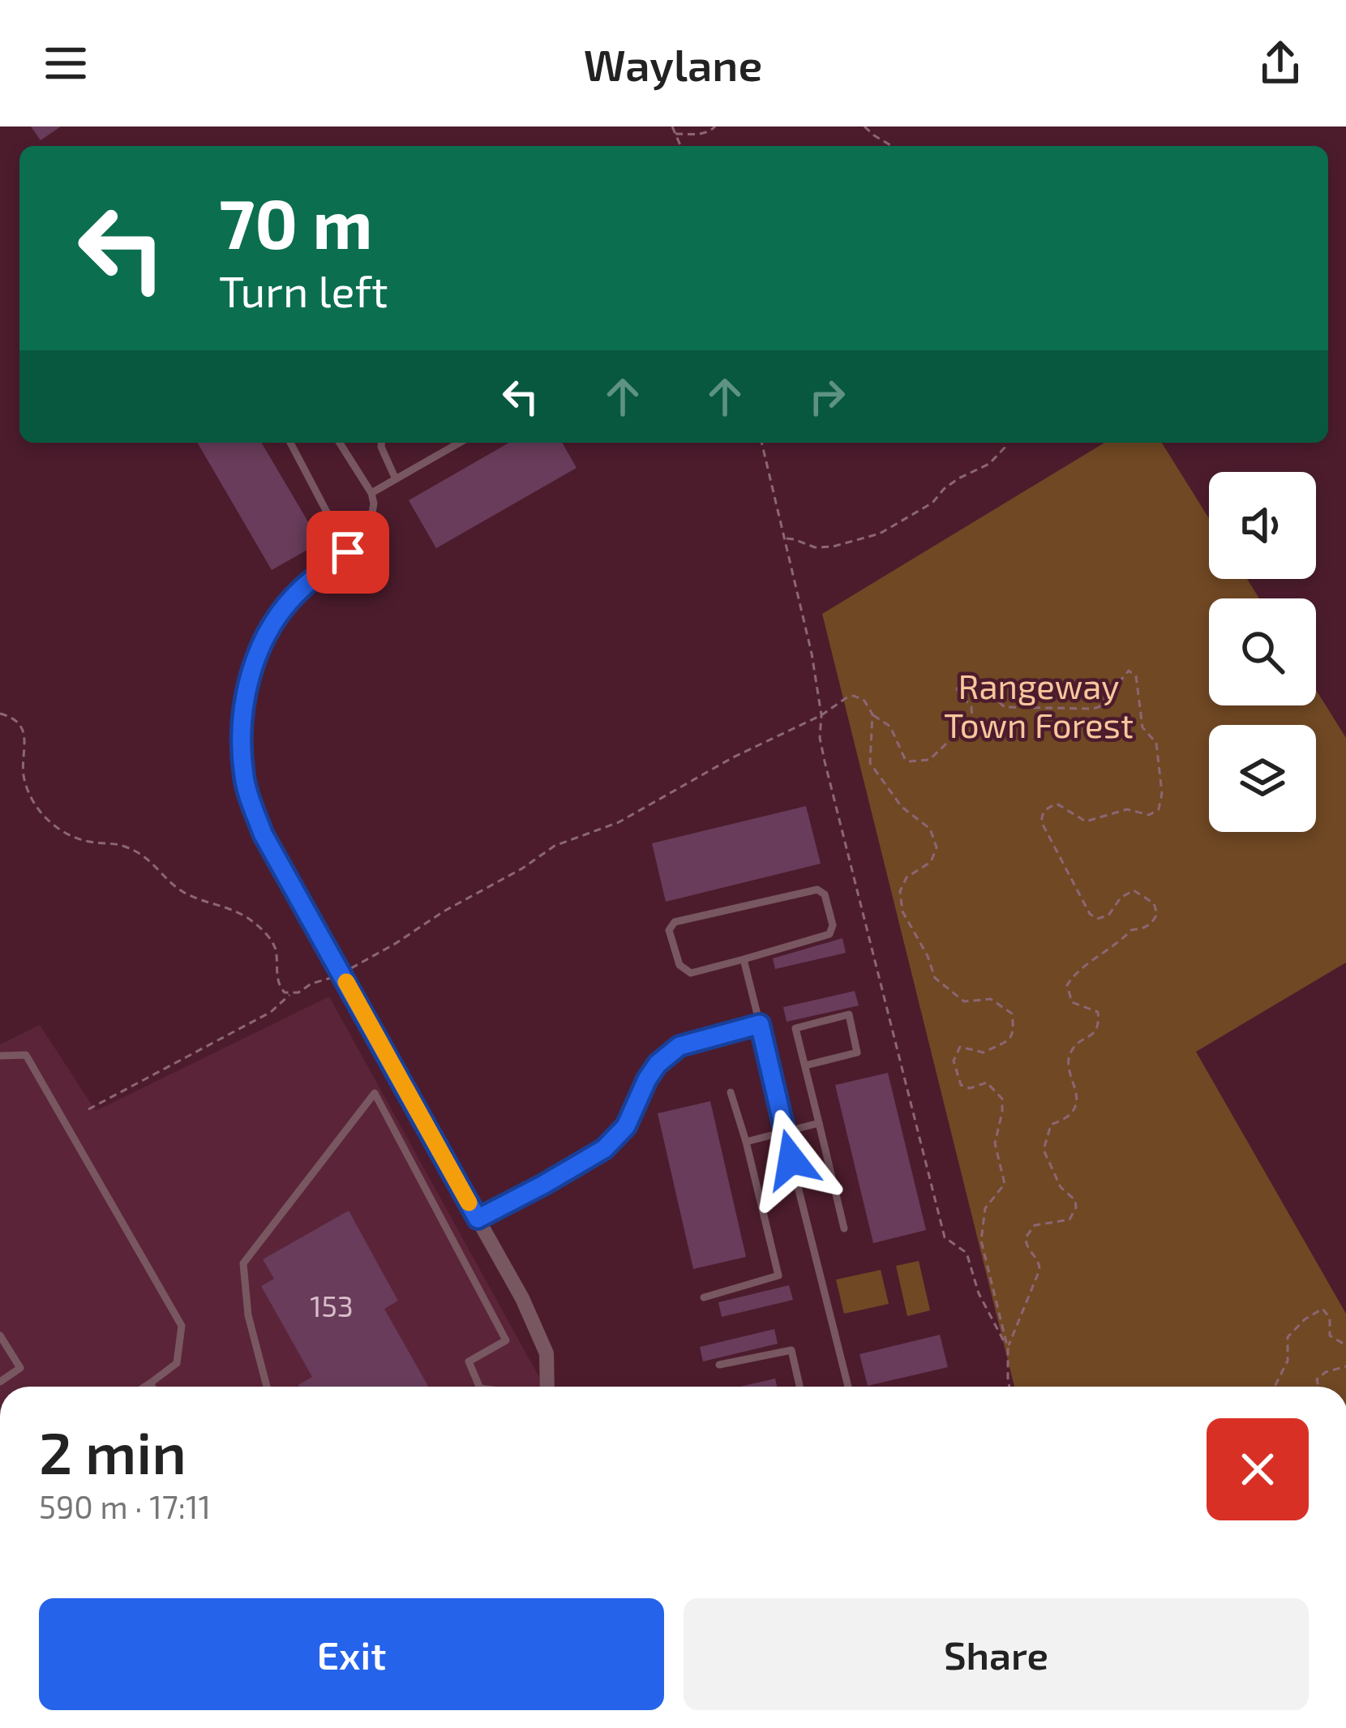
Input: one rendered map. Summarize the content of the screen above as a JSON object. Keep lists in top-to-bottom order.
{
  "parks": ["Rangeway Town Forest"],
  "house_numbers": ["153"],
  "page": {
    "header": "Waylane",
    "turn": ["70 m", "Turn left"],
    "heading": ["2 min", "590 m · 17:11"],
    "buttons": ["Exit", "Share"]
  }
}
